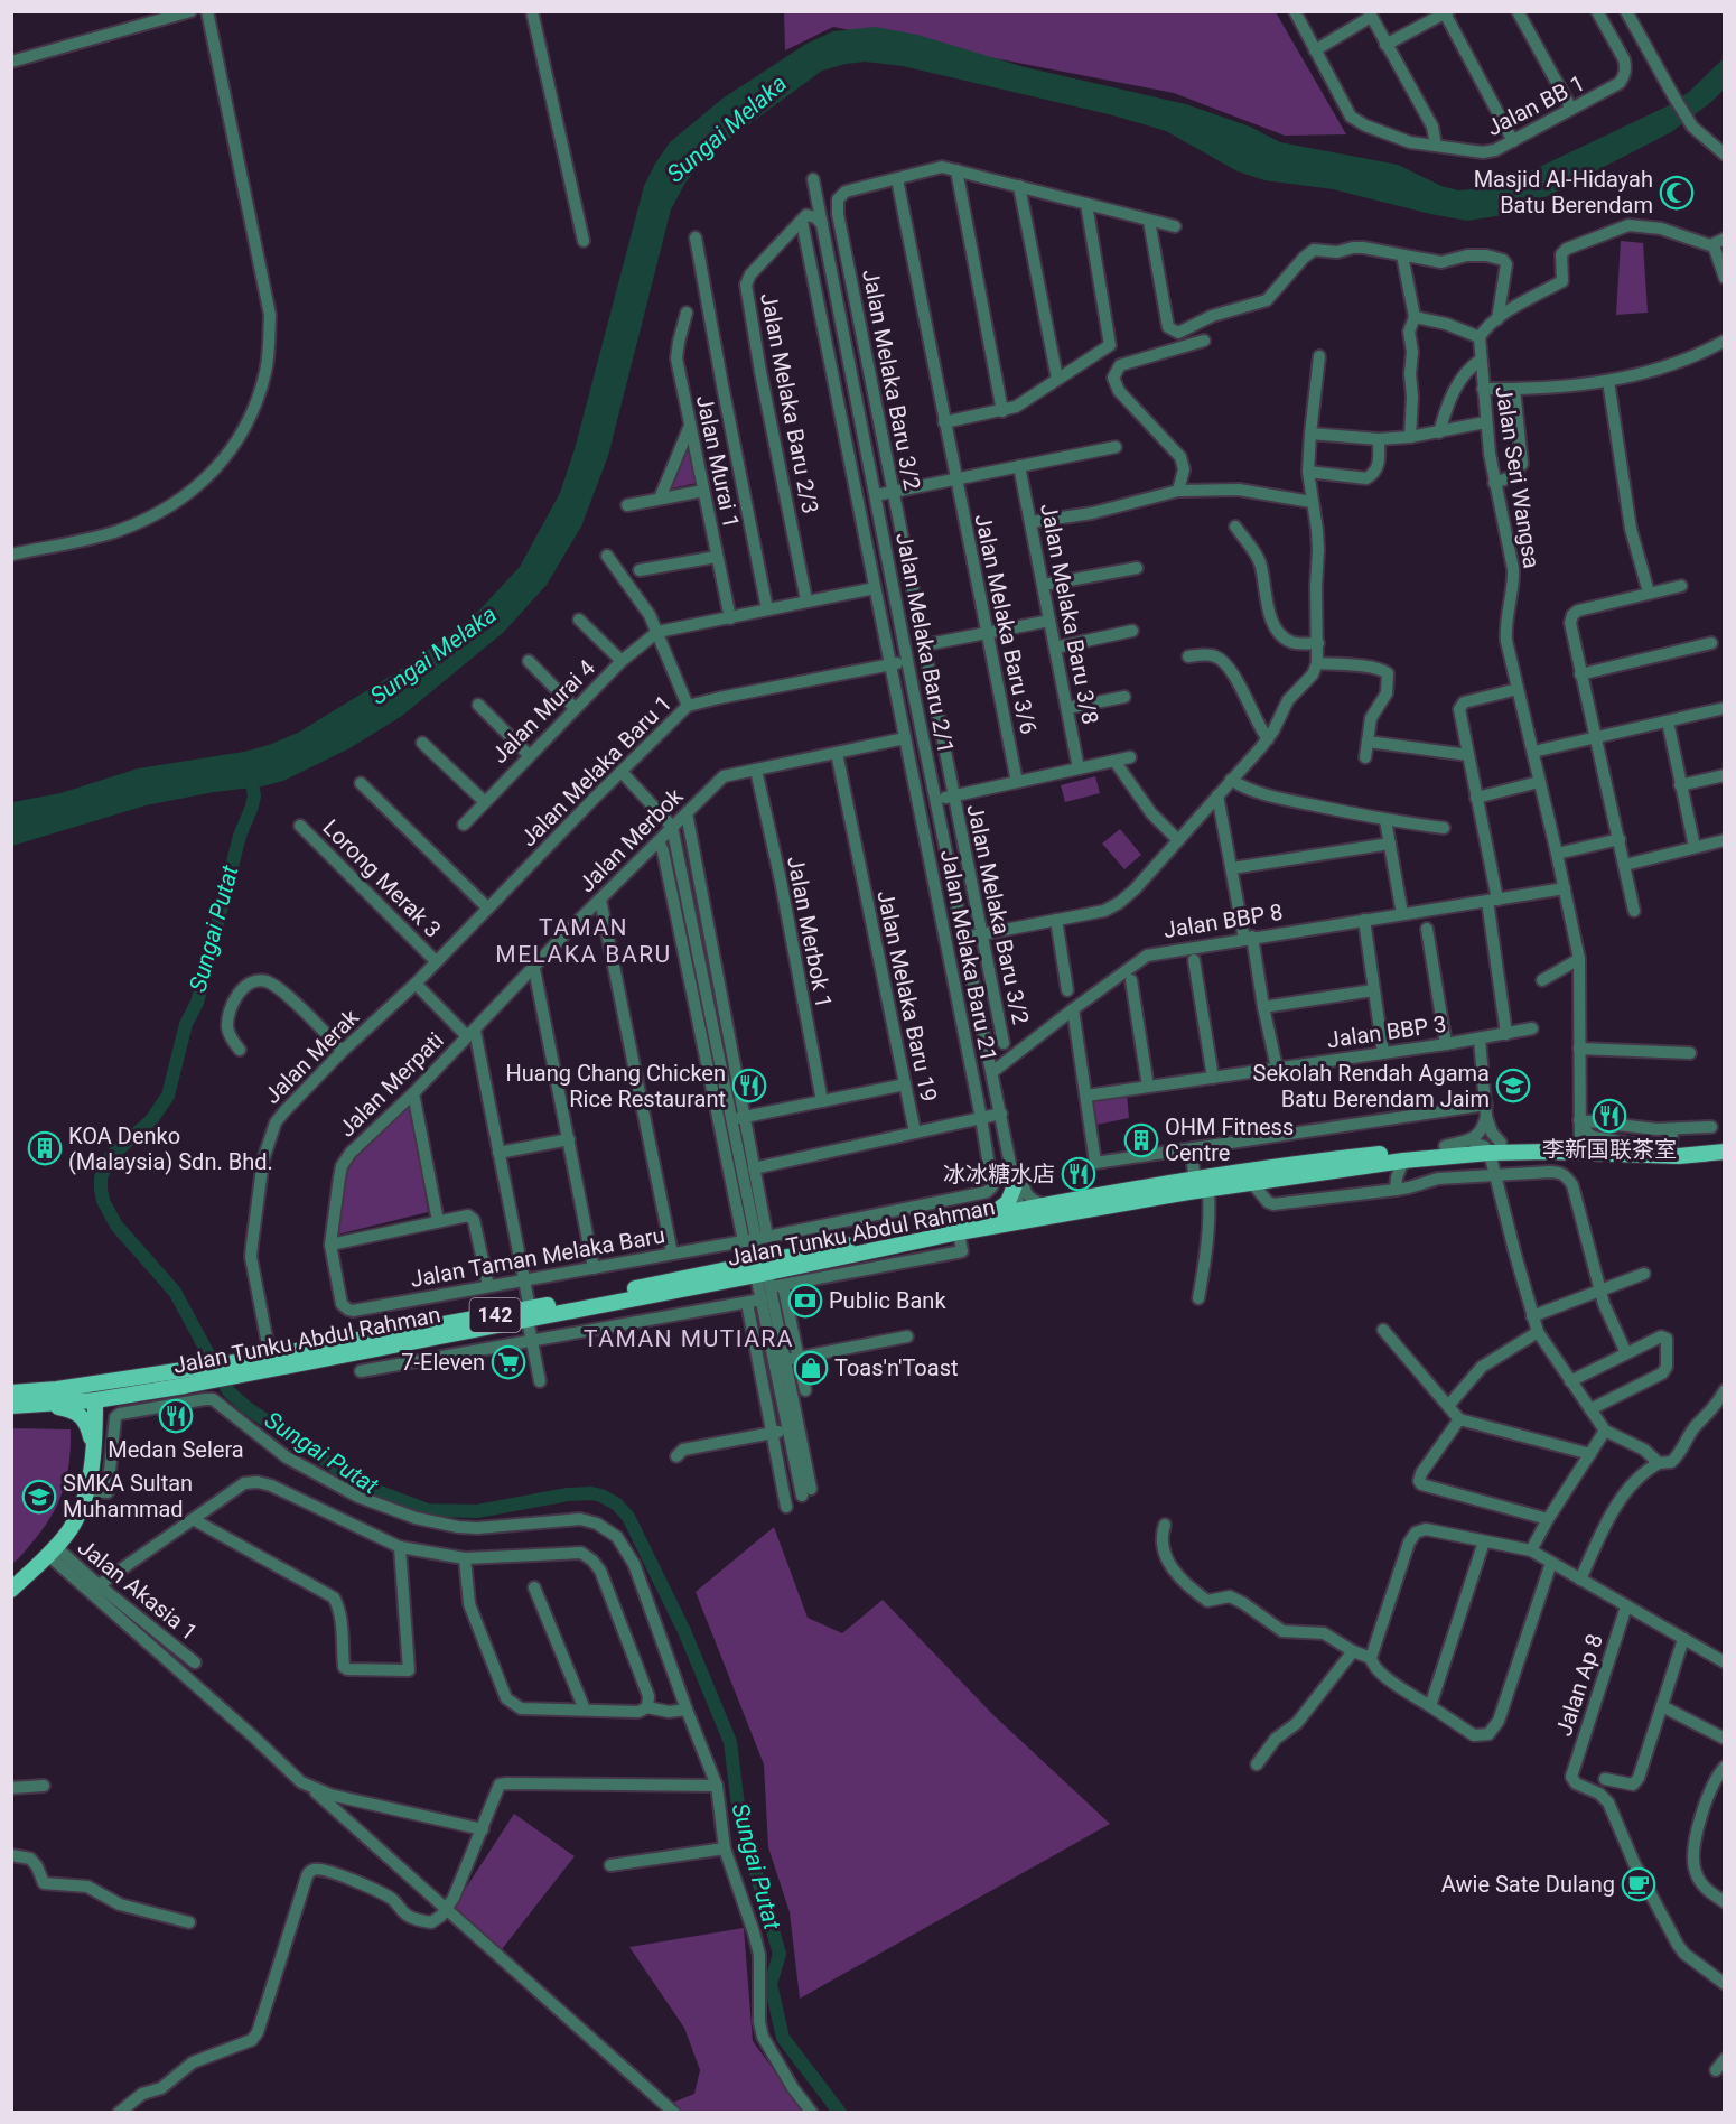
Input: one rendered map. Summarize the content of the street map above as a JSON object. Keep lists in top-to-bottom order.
{
  "streets": {
    "main road": ["Jalan Tunku Abdul Rahman", "142"],
    "street": [
      "Jalan BB 1",
      "Jalan Melaka Baru 3/2",
      "Jalan Melaka Baru 2/3",
      "Jalan Murai 1",
      "Jalan Seri Wangsa",
      "Jalan Melaka Baru 3/8",
      "Jalan Melaka Baru 3/6",
      "Jalan Melaka Baru 2/1",
      "Jalan Murai 4",
      "Jalan Melaka Baru 1",
      "Jalan Merbok",
      "Lorong Merak 3",
      "Jalan BBP 8",
      "Jalan Merbok 1",
      "Jalan Melaka Baru 21",
      "Jalan Melaka Baru 19",
      "Jalan BBP 3",
      "Jalan Merak",
      "Jalan Merpati",
      "Jalan Taman Melaka Baru",
      "Jalan Akasia 1",
      "Jalan Ap 8"
    ]
  },
  "crossings": [
    ["Jalan Melaka Baru 2/3", "Jalan Melaka Baru 2/1"],
    ["Jalan Seri Wangsa", "Jalan BBP 8"],
    ["Jalan Seri Wangsa", "Jalan Tunku Abdul Rahman"],
    ["Jalan Melaka Baru 2/1", "Jalan Melaka Baru 1"],
    ["Jalan Melaka Baru 2/1", "Jalan BBP 8"],
    ["Jalan Melaka Baru 2/1", "Jalan Melaka Baru 21"],
    ["Jalan Melaka Baru 1", "Jalan Merak"],
    ["Jalan Merbok", "Jalan Merbok 1"],
    ["Jalan Merbok", "Jalan Merpati"],
    ["Lorong Merak 3", "Jalan Merak"],
    ["Jalan Melaka Baru 21", "Jalan Tunku Abdul Rahman"],
    ["Jalan Melaka Baru 21", "Jalan Taman Melaka Baru"],
    ["Jalan Merak", "Jalan Tunku Abdul Rahman"],
    ["Jalan Merpati", "Jalan Taman Melaka Baru"],
    ["Jalan Tunku Abdul Rahman", "Jalan Taman Melaka Baru"]
  ],
  "districts": ["TAMAN MELAKA BARU", "TAMAN MUTIARA"],
  "water": ["Sungai Melaka", "Sungai Putat"],
  "places": {
    "mosque": ["Masjid Al-Hidayah Batu Berendam"],
    "restaurant": [
      "Huang Chang Chicken Rice Restaurant",
      "李新国联茶室",
      "冰冰糖水店",
      "Medan Selera"
    ],
    "school or university": ["Sekolah Rendah Agama Batu Berendam Jaim", "SMKA Sultan Muhammad"],
    "building": ["OHM Fitness Centre", "KOA Denko (Malaysia) Sdn. Bhd."],
    "bank": ["Public Bank"],
    "supermarket": ["7-Eleven"],
    "shop": ["Toas'n'Toast"],
    "cafe": ["Awie Sate Dulang"]
  }
}
